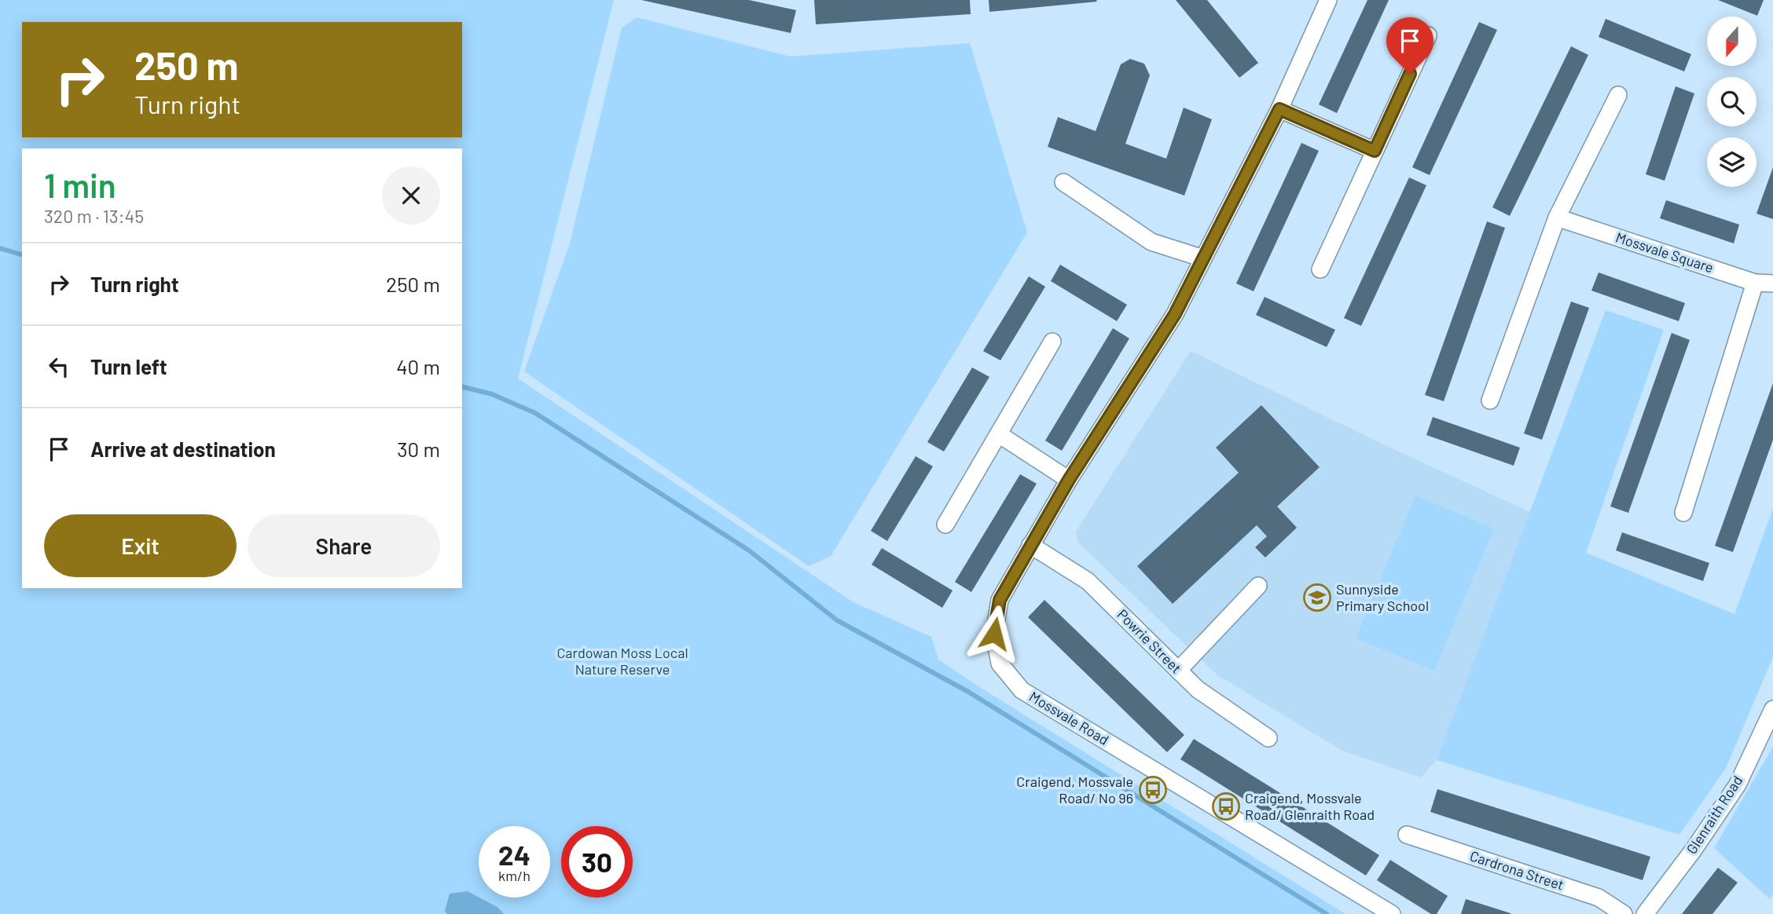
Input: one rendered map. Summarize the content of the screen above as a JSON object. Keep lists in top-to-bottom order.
{
  "streets": {
    "street": [
      "Mossvale Square",
      "Powrie Street",
      "Mossvale Road",
      "Glenraith Road",
      "Cardrona Street"
    ]
  },
  "crossings": [
    ["Powrie Street", "Mossvale Road"]
  ],
  "parks": ["Cardowan Moss Local Nature Reserve"],
  "places": {
    "school or university": ["Sunnyside Primary School"],
    "bus stop": ["Craigend, Mossvale Road/ No 96", "Craigend, Mossvale Road/ Glenraith Road"]
  },
  "north": "bottom",
  "page": {
    "turn": ["250 m", "Turn right"],
    "heading": ["1 min", "320 m · 13:45"],
    "list": [
      {
        "name": "Turn right",
        "value": "250 m"
      },
      {
        "name": "Turn left",
        "value": "40 m"
      },
      {
        "name": "Arrive at destination",
        "value": "30 m"
      }
    ],
    "buttons": ["Exit", "Share"],
    "speed": "24 km/h",
    "limit": "30"
  }
}
